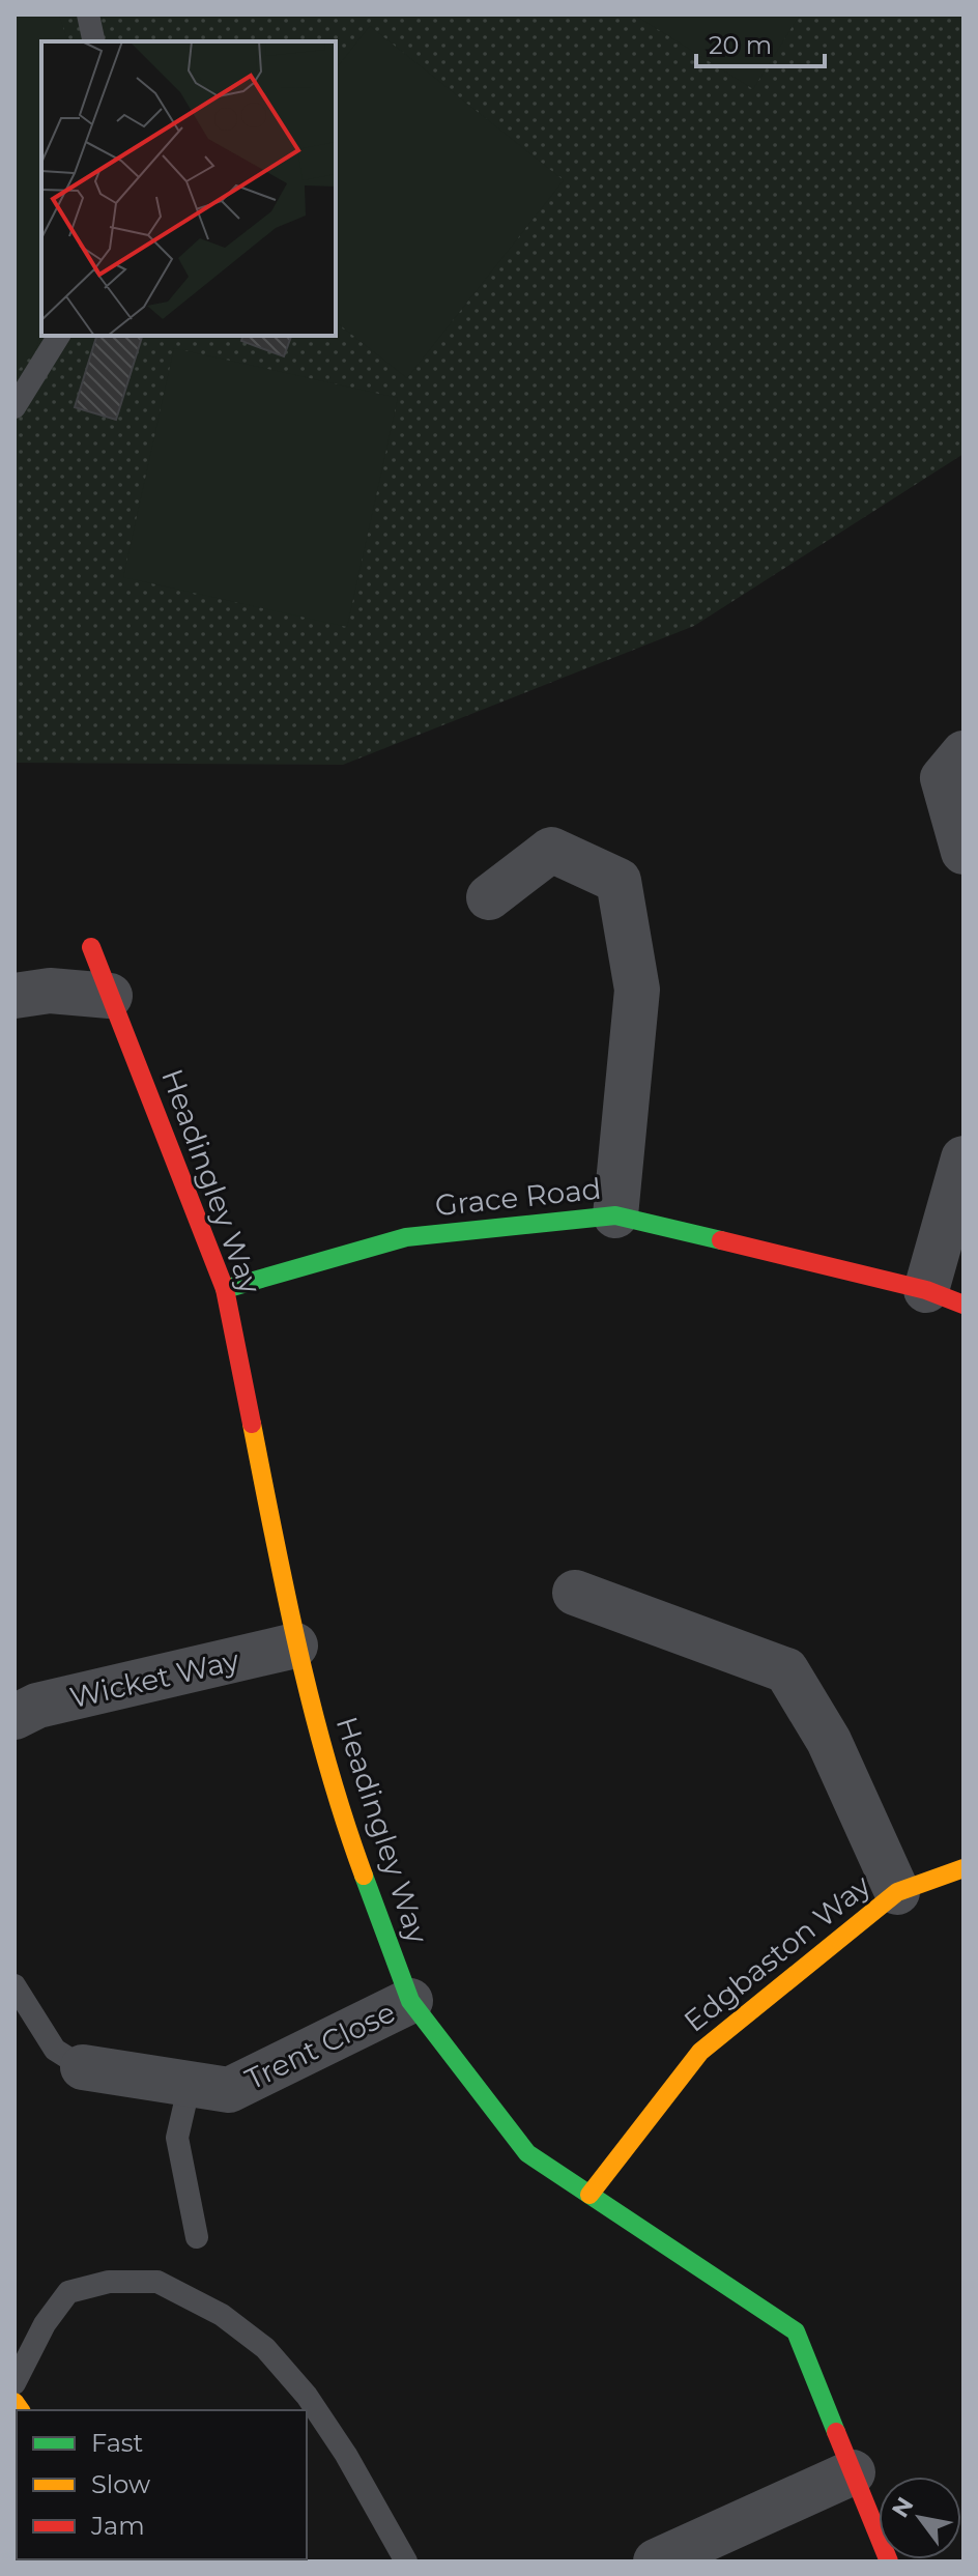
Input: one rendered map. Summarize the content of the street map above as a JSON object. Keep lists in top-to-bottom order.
{
  "streets": {
    "street": [
      "Headingley Way",
      "Grace Road",
      "Wicket Way",
      "Edgbaston Way",
      "Trent Close"
    ]
  },
  "crossings": [
    ["Headingley Way", "Grace Road"],
    ["Headingley Way", "Wicket Way"],
    ["Headingley Way", "Edgbaston Way"],
    ["Headingley Way", "Trent Close"]
  ],
  "legend": ["Fast", "Slow", "Jam"],
  "scale_bar": "20 m",
  "north": "top left"
}
